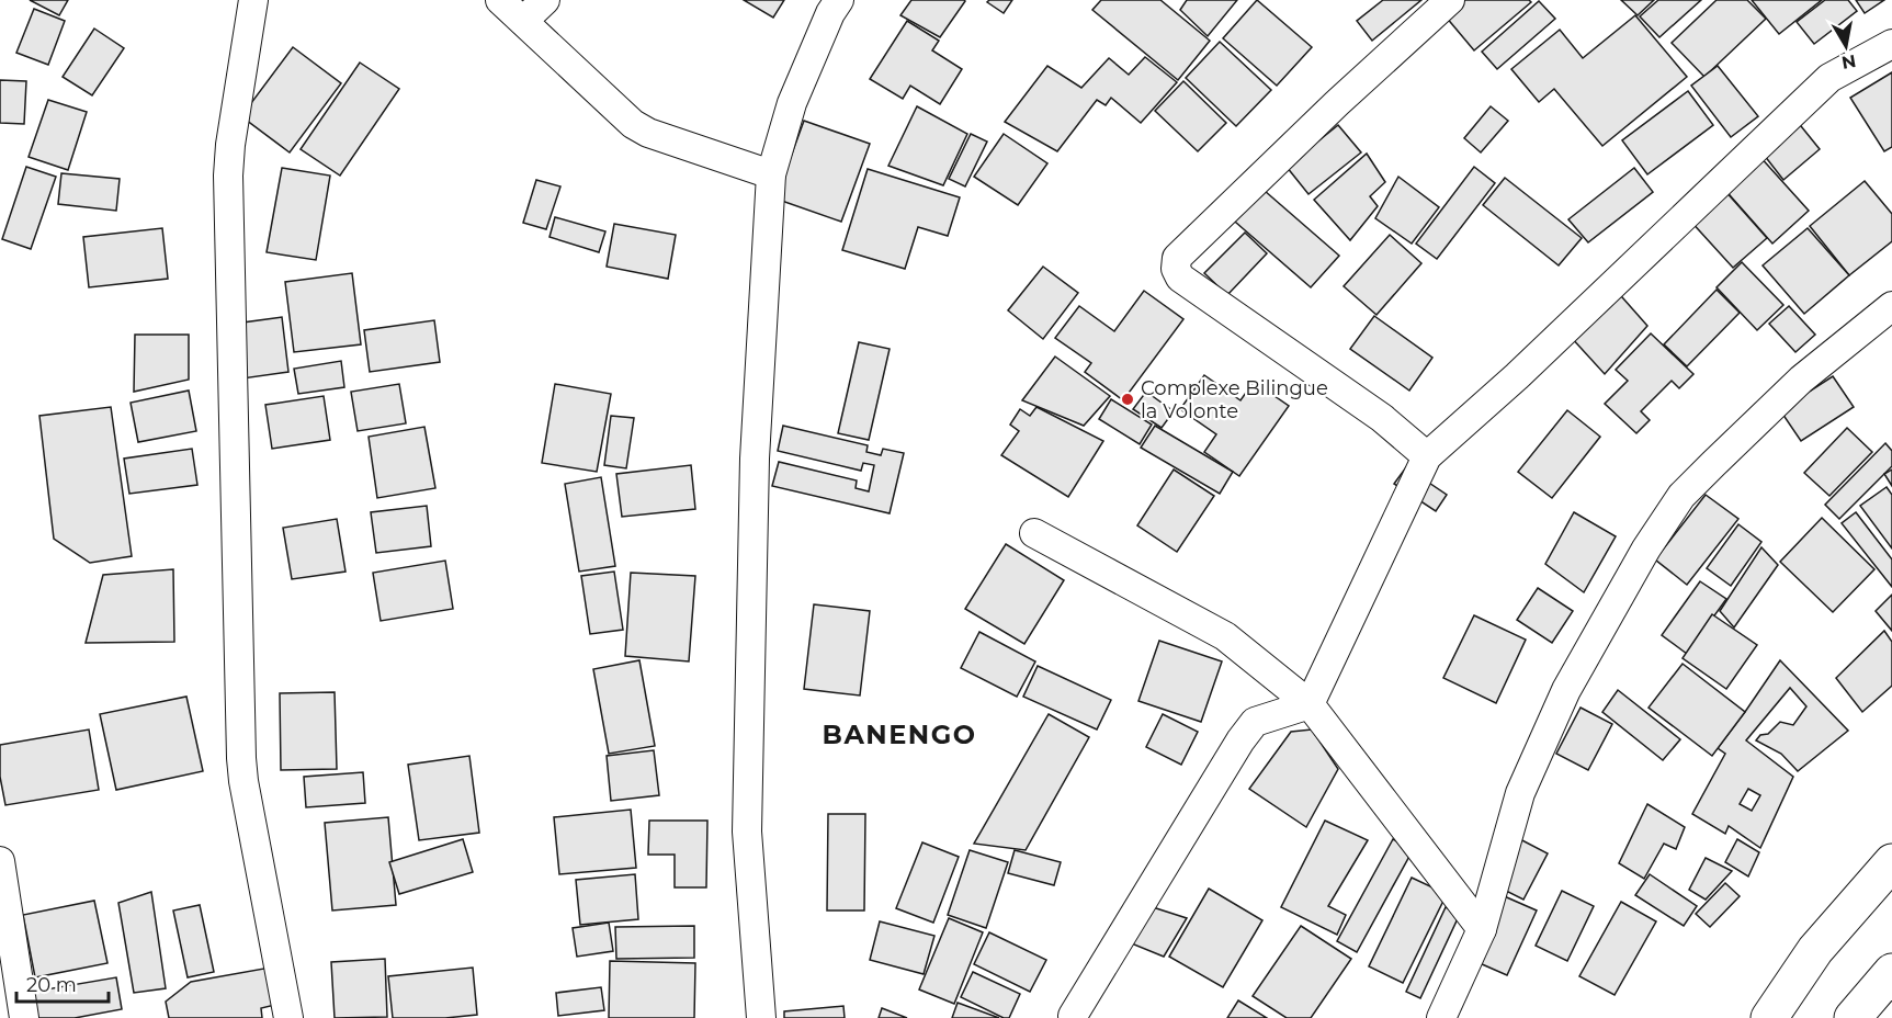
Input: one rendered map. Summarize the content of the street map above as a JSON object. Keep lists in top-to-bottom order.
{
  "districts": ["BANENGO"],
  "places": ["Complexe Bilingue la Volonte"],
  "scale_bar": "20 m",
  "north": "bottom"
}
